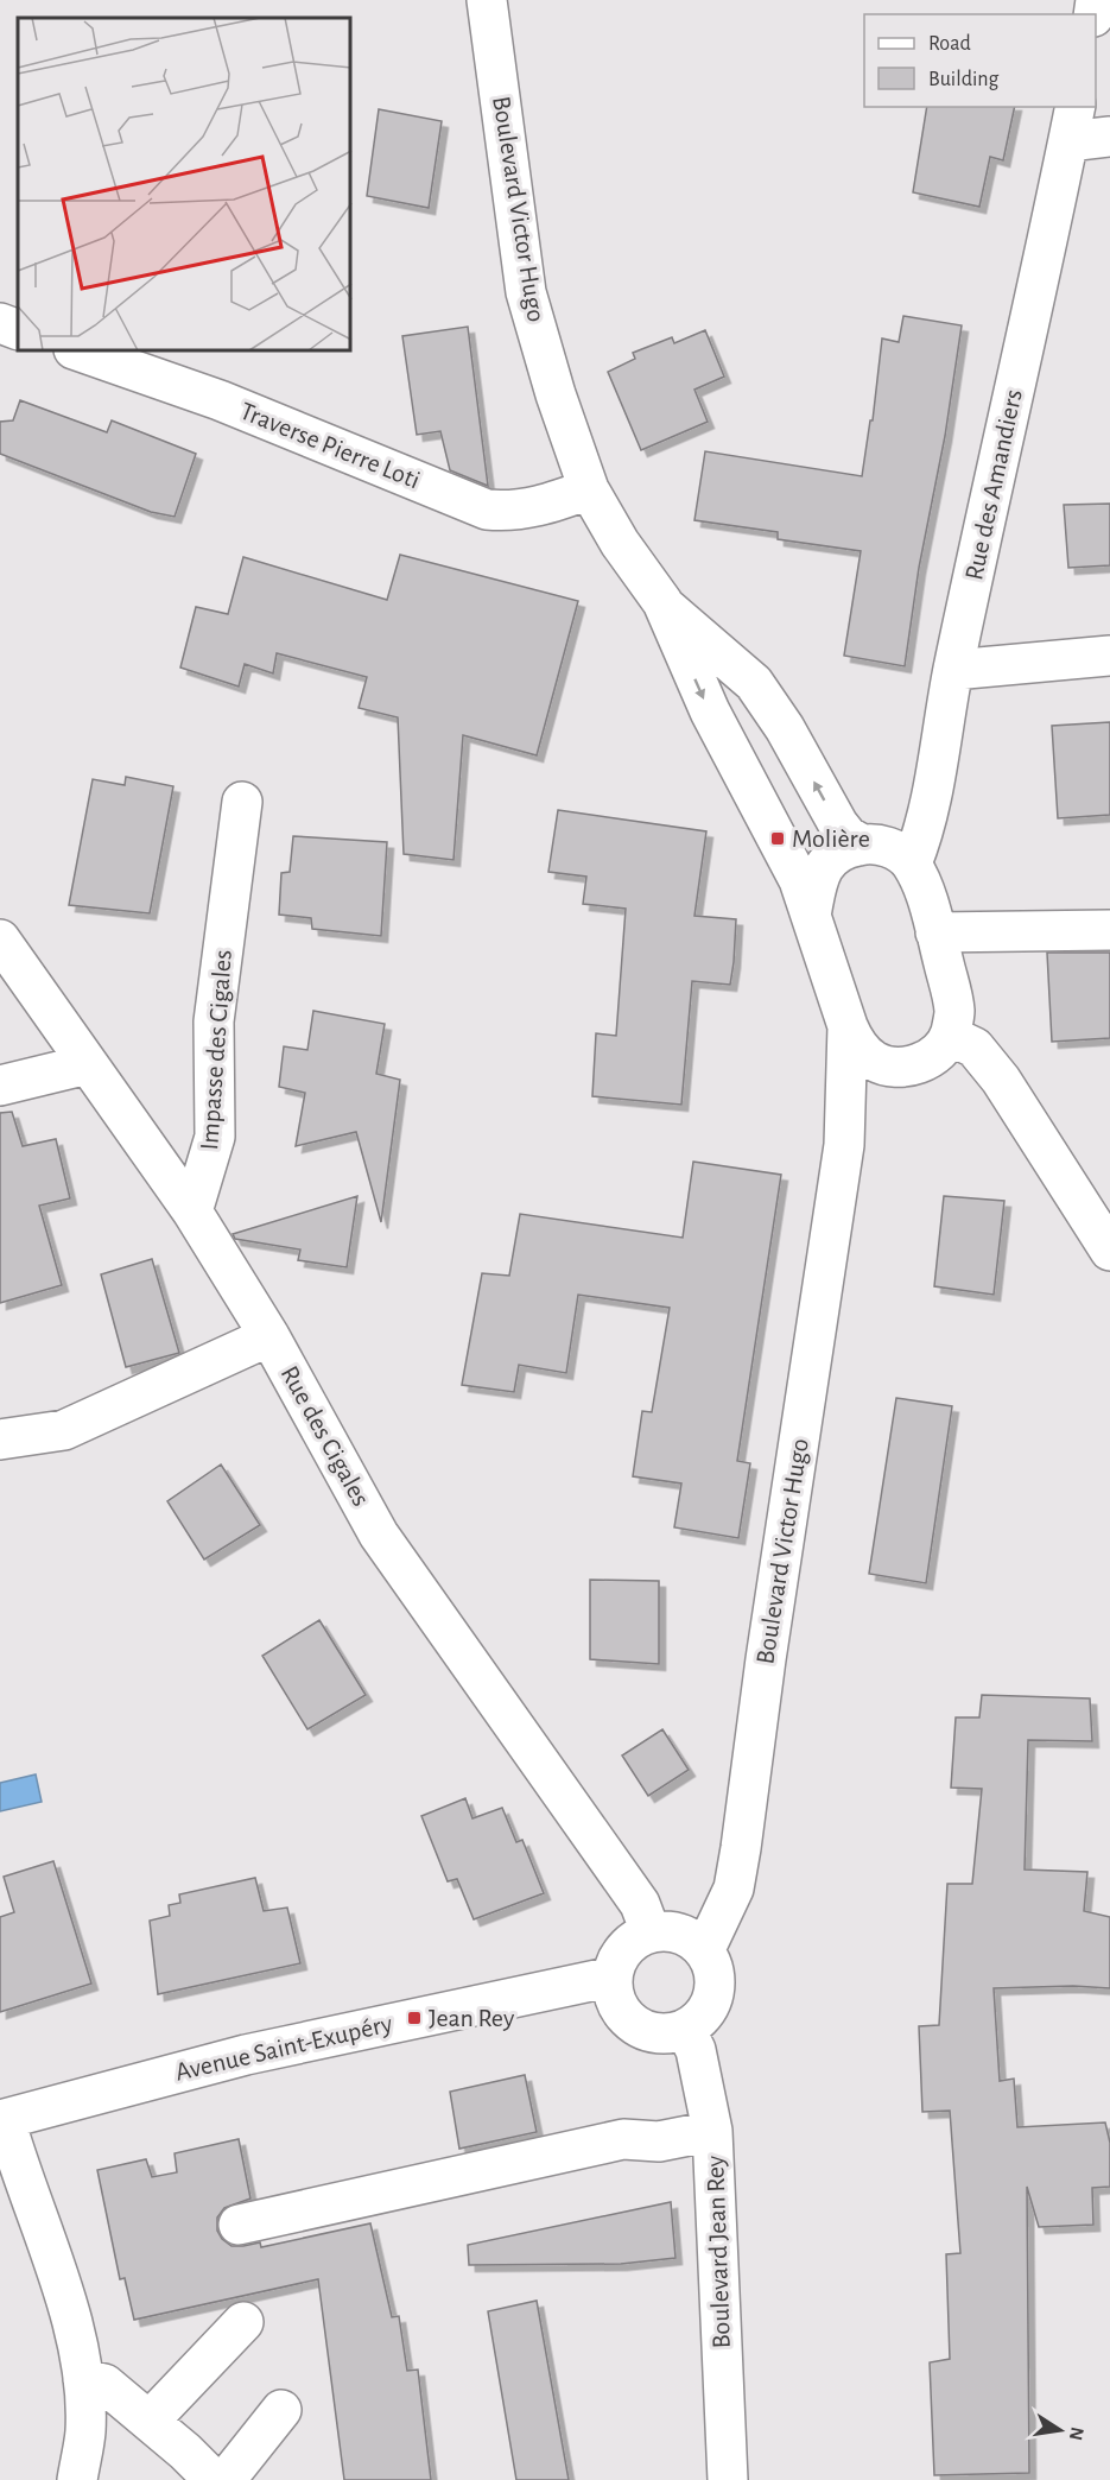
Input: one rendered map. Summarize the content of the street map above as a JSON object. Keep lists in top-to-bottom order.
{
  "streets": {
    "street": [
      "Boulevard Victor Hugo",
      "Traverse Pierre Loti",
      "Rue des Amandiers",
      "Impasse des Cigales",
      "Rue des Cigales",
      "Avenue Saint-Exupéry",
      "Boulevard Jean Rey"
    ]
  },
  "crossings": [
    ["Boulevard Victor Hugo", "Traverse Pierre Loti"],
    ["Boulevard Victor Hugo", "Rue des Cigales"],
    ["Boulevard Victor Hugo", "Avenue Saint-Exupéry"],
    ["Boulevard Victor Hugo", "Boulevard Jean Rey"],
    ["Impasse des Cigales", "Rue des Cigales"],
    ["Rue des Cigales", "Avenue Saint-Exupéry"],
    ["Rue des Cigales", "Boulevard Jean Rey"],
    ["Avenue Saint-Exupéry", "Boulevard Jean Rey"]
  ],
  "places": {
    "transit": ["Molière", "Jean Rey"]
  },
  "legend": ["Road", "Building"],
  "north": "right"
}
